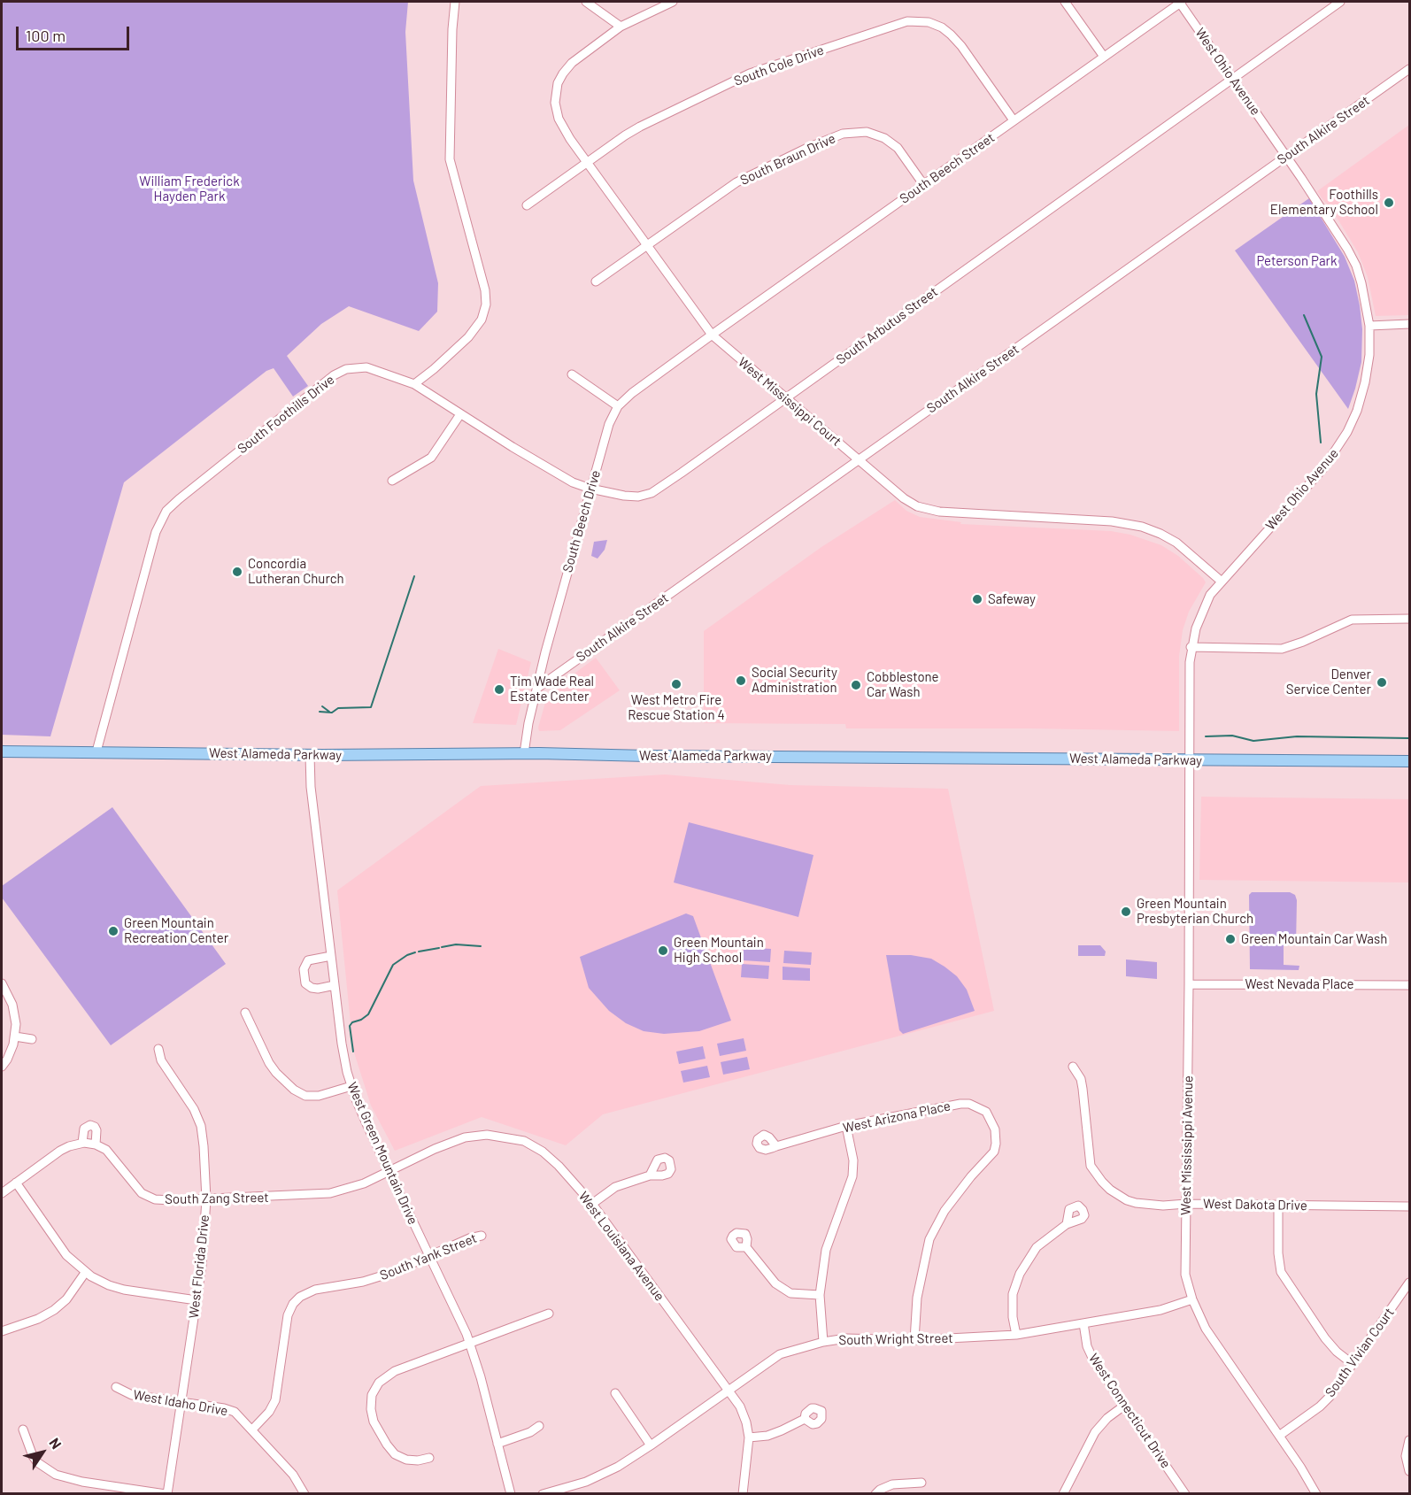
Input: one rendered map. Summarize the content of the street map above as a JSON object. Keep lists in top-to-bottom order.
{
  "streets": {
    "main road": ["West Alameda Parkway"],
    "street": [
      "South Cole Drive",
      "West Ohio Avenue",
      "South Alkire Street",
      "South Braun Drive",
      "South Beech Street",
      "South Arbutus Street",
      "West Mississippi Court",
      "South Foothills Drive",
      "South Beech Drive",
      "West Nevada Place",
      "West Arizona Place",
      "West Mississippi Avenue",
      "West Green Mountain Drive",
      "South Zang Street",
      "West Dakota Drive",
      "West Louisiana Avenue",
      "South Yank Street",
      "West Florida Drive",
      "South Wright Street",
      "South Vivian Court",
      "West Idaho Drive",
      "West Connecticut Drive"
    ]
  },
  "crossings": [
    ["South Cole Drive", "South Beech Street"],
    ["South Cole Drive", "West Mississippi Court"],
    ["West Ohio Avenue", "South Alkire Street"],
    ["West Ohio Avenue", "South Beech Street"],
    ["West Ohio Avenue", "South Arbutus Street"],
    ["West Ohio Avenue", "West Mississippi Court"],
    ["West Ohio Avenue", "West Alameda Parkway"],
    ["West Ohio Avenue", "West Mississippi Avenue"],
    ["South Alkire Street", "West Mississippi Court"],
    ["South Alkire Street", "South Beech Drive"],
    ["South Braun Drive", "South Beech Street"],
    ["South Braun Drive", "West Mississippi Court"],
    ["South Beech Street", "West Mississippi Court"],
    ["South Beech Street", "South Beech Drive"],
    ["South Arbutus Street", "West Mississippi Court"],
    ["South Arbutus Street", "South Foothills Drive"],
    ["South Arbutus Street", "South Beech Drive"],
    ["West Mississippi Court", "South Beech Drive"],
    ["South Foothills Drive", "West Alameda Parkway"],
    ["South Beech Drive", "West Alameda Parkway"],
    ["West Alameda Parkway", "West Mississippi Avenue"],
    ["West Alameda Parkway", "West Green Mountain Drive"],
    ["West Nevada Place", "West Mississippi Avenue"],
    ["West Arizona Place", "South Wright Street"],
    ["West Mississippi Avenue", "West Dakota Drive"],
    ["West Mississippi Avenue", "South Wright Street"],
    ["West Mississippi Avenue", "South Vivian Court"],
    ["West Green Mountain Drive", "South Zang Street"],
    ["West Green Mountain Drive", "West Louisiana Avenue"],
    ["West Green Mountain Drive", "South Yank Street"],
    ["South Zang Street", "West Louisiana Avenue"],
    ["South Zang Street", "West Florida Drive"],
    ["West Louisiana Avenue", "South Wright Street"],
    ["South Yank Street", "West Idaho Drive"],
    ["West Florida Drive", "West Idaho Drive"],
    ["South Wright Street", "West Connecticut Drive"]
  ],
  "parks": ["William Frederick Hayden Park", "Peterson Park"],
  "places": [
    "Foothills Elementary School",
    "Concordia Lutheran Church",
    "Safeway",
    "Social Security Administration",
    "Denver Service Center",
    "West Metro Fire Rescue Station 4",
    "Cobblestone Car Wash",
    "Tim Wade Real Estate Center",
    "Green Mountain Presbyterian Church",
    "Green Mountain Recreation Center",
    "Green Mountain Car Wash",
    "Green Mountain High School"
  ],
  "scale_bar": "100 m",
  "north": "top right"
}
